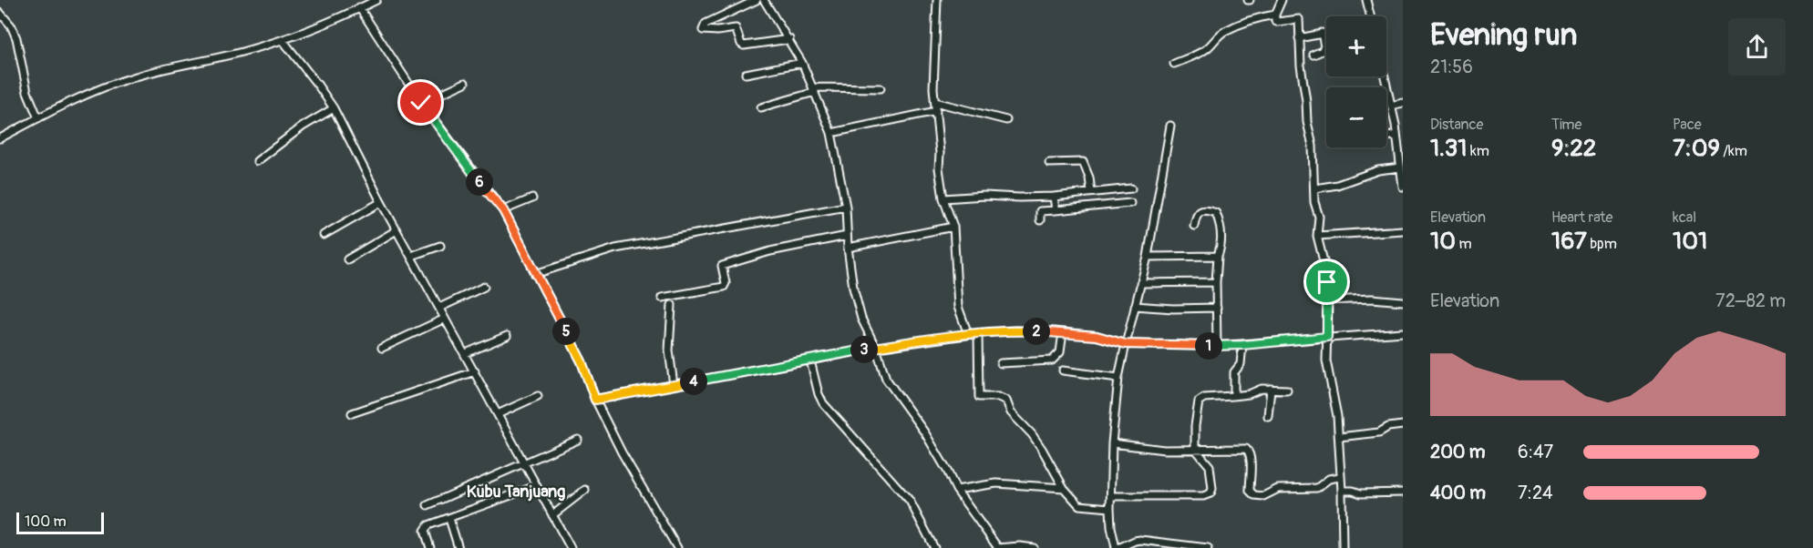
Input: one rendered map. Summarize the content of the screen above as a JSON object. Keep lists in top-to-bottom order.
{
  "districts": ["Kubu Tanjuang"],
  "scale_bar": "100 m",
  "page": {
    "heading": ["Evening run", "21:56"],
    "map_buttons": ["+", "−"],
    "stats": [
      ["Distance", "1.31 km"],
      ["Time", "9:22"],
      ["Pace", "7:09 /km"],
      ["Elevation", "10 m"],
      ["Heart rate", "167 bpm"],
      ["kcal", "101"]
    ],
    "pins": [
      "6",
      "2",
      "5",
      "1",
      "3",
      "4"
    ],
    "chart": ["Elevation", "72–82 m"],
    "list": [
      {
        "name": "200 m",
        "note": "6:47"
      },
      {
        "name": "400 m",
        "note": "7:24"
      }
    ],
    "scale": "100 m"
  }
}
